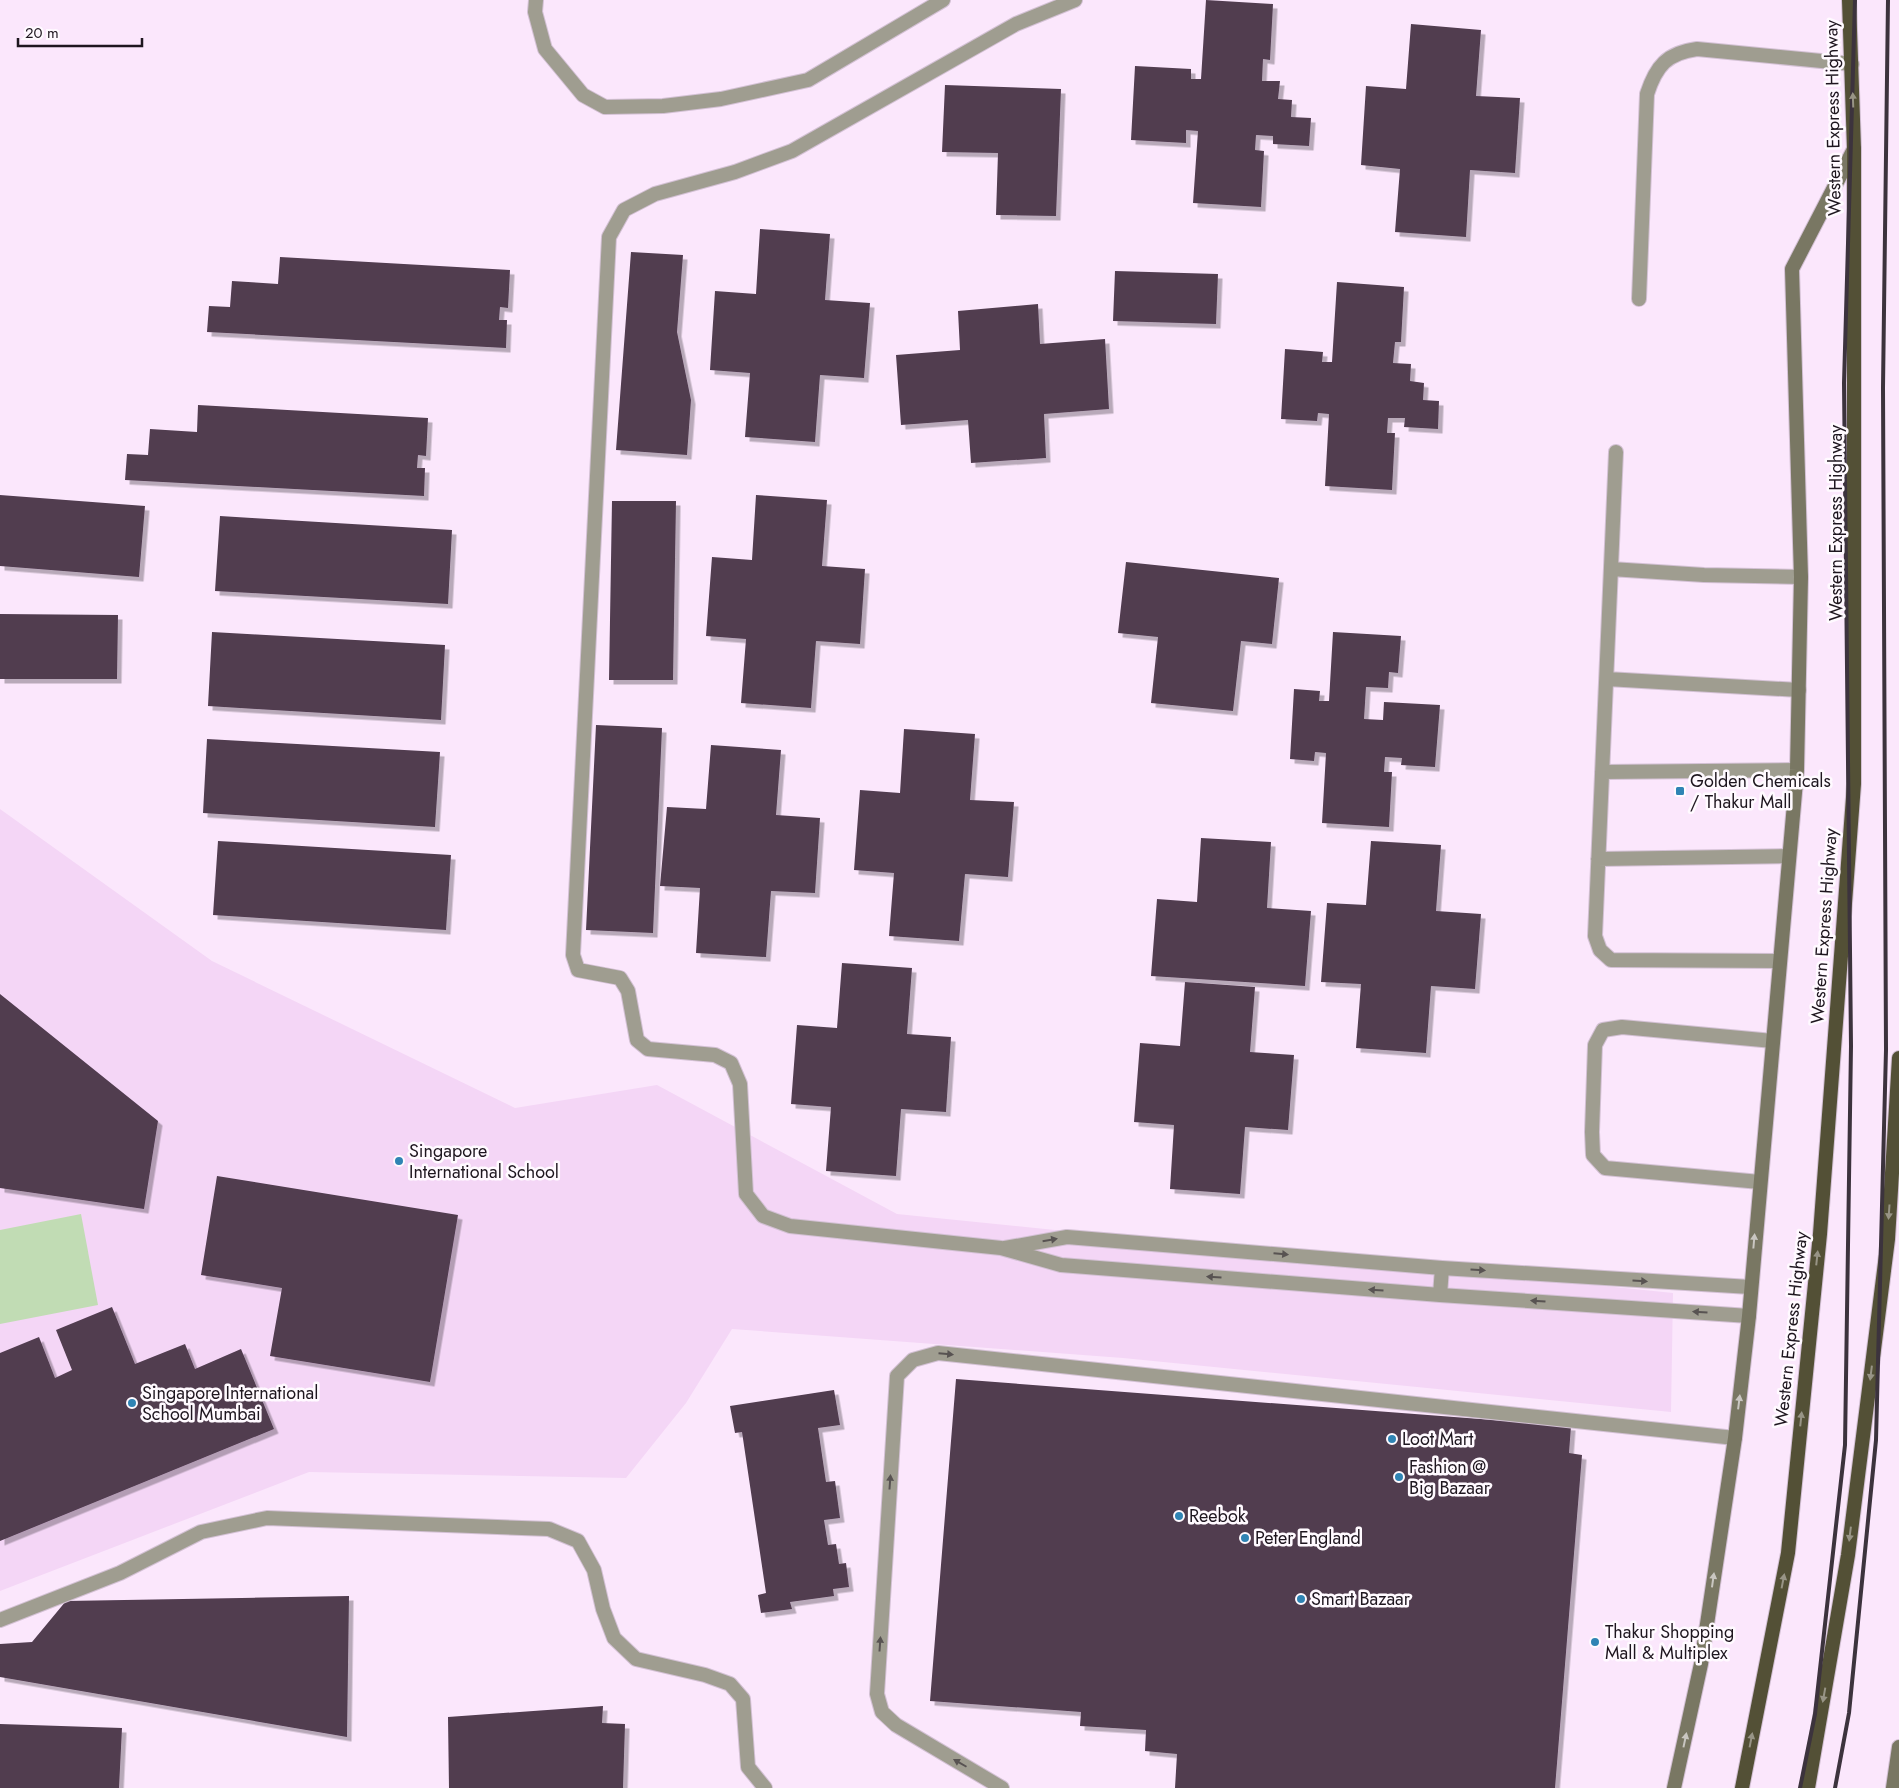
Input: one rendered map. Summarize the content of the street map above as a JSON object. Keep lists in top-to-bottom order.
{
  "streets": {
    "highway": ["Western Express Highway"]
  },
  "places": {
    "transit": ["Golden Chemicals / Thakur Mall"],
    "other": [
      "Singapore International School",
      "Singapore International School Mumbai",
      "Loot Mart",
      "Fashion @ Big Bazaar",
      "Reebok",
      "Peter England",
      "Smart Bazaar",
      "Thakur Shopping Mall & Multiplex"
    ]
  },
  "scale_bar": "20 m"
}
